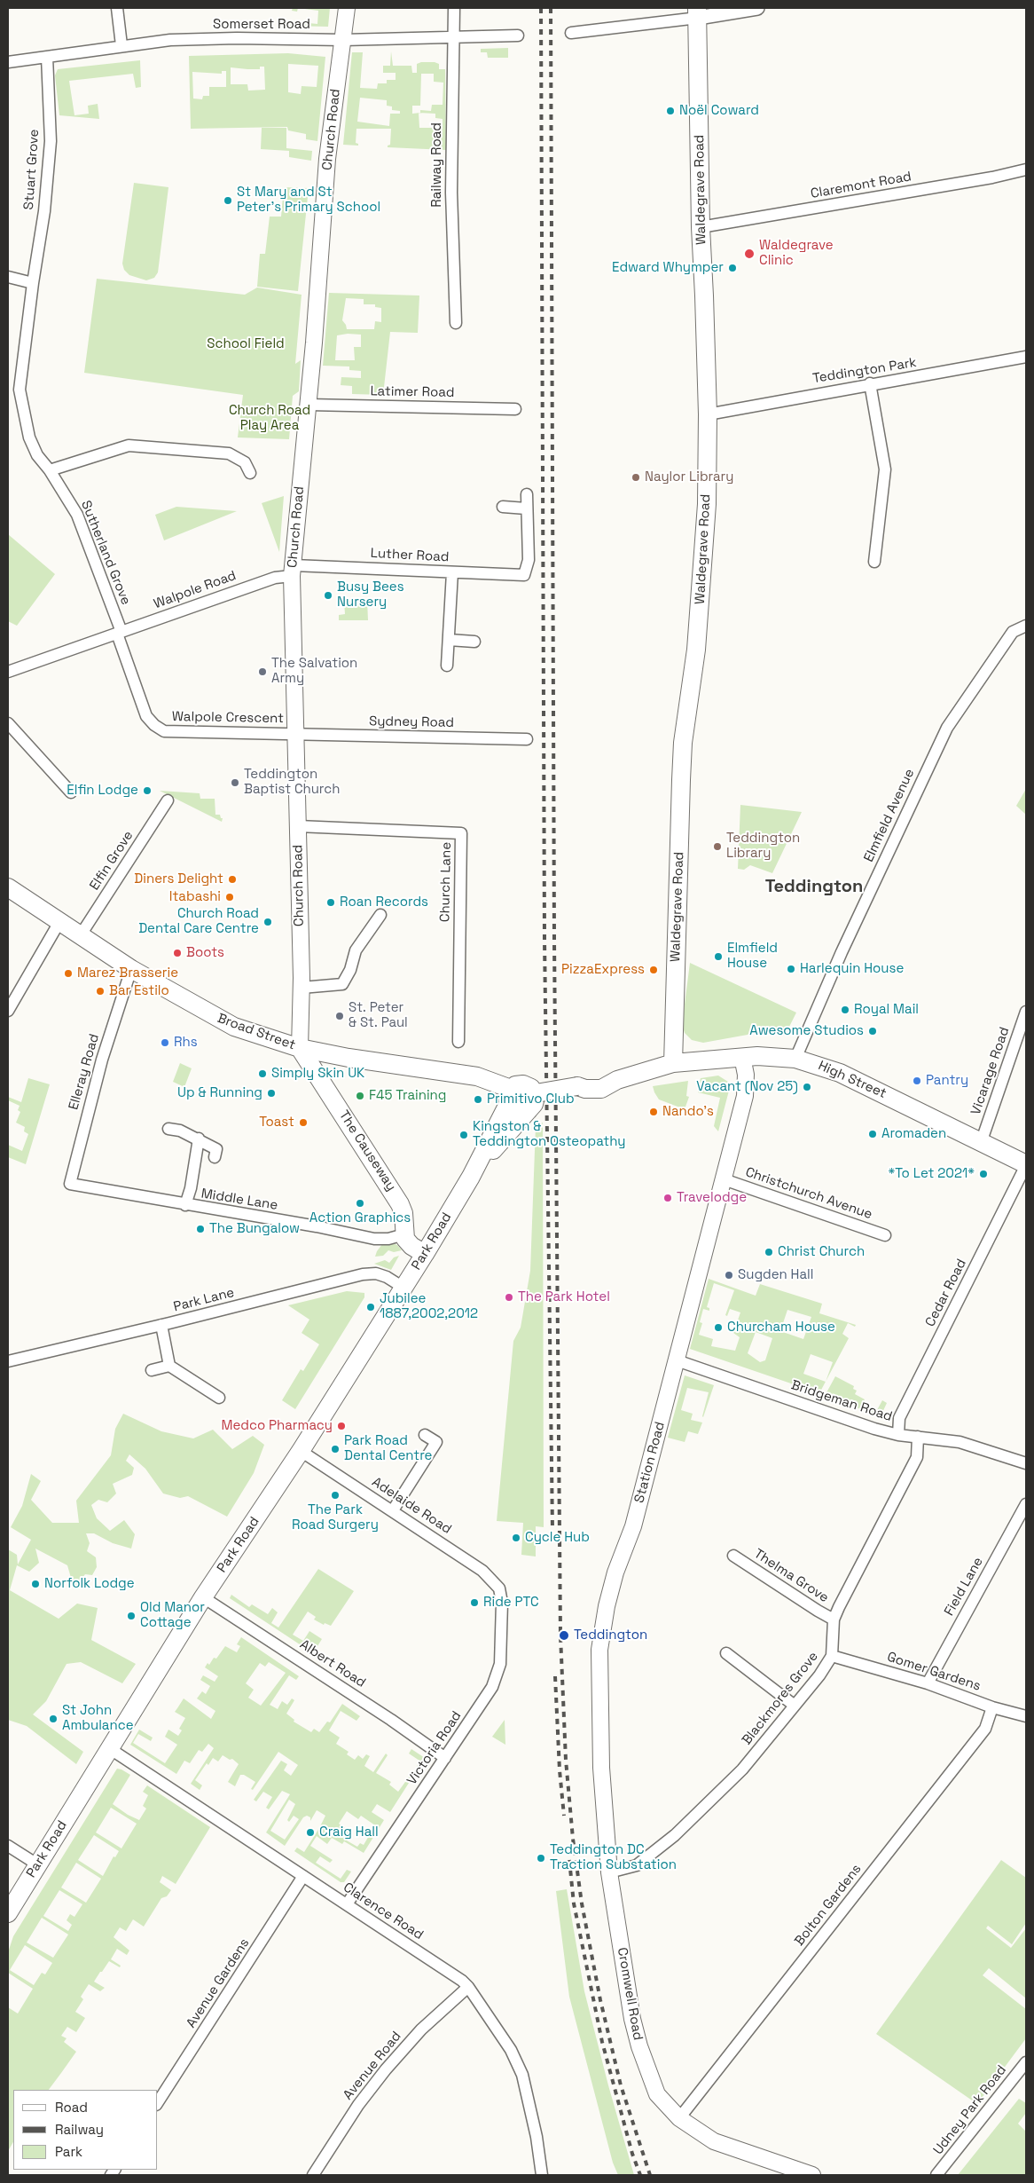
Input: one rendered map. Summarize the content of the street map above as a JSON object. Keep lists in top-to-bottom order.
{
  "streets": {
    "main road": [
      "Church Road",
      "Waldegrave Road",
      "Broad Street",
      "High Street",
      "The Causeway",
      "Park Road",
      "Station Road",
      "Cromwell Road"
    ],
    "street": [
      "Somerset Road",
      "Railway Road",
      "Stuart Grove",
      "Claremont Road",
      "Teddington Park",
      "Latimer Road",
      "Sutherland Grove",
      "Luther Road",
      "Walpole Road",
      "Walpole Crescent",
      "Sydney Road",
      "Elmfield Avenue",
      "Elfin Grove",
      "Church Lane",
      "Vicarage Road",
      "Elleray Road",
      "Christchurch Avenue",
      "Middle Lane",
      "Cedar Road",
      "Park Lane",
      "Bridgeman Road",
      "Adelaide Road",
      "Thelma Grove",
      "Field Lane",
      "Albert Road",
      "Gomer Gardens",
      "Blackmores Grove",
      "Victoria Road",
      "Bolton Gardens",
      "Clarence Road",
      "Avenue Gardens",
      "Avenue Road",
      "Udney Park Road"
    ]
  },
  "crossings": [
    ["Somerset Road", "Church Road"],
    ["Somerset Road", "Railway Road"],
    ["Somerset Road", "Stuart Grove"],
    ["Church Road", "Latimer Road"],
    ["Church Road", "Luther Road"],
    ["Church Road", "Walpole Road"],
    ["Church Road", "Walpole Crescent"],
    ["Church Road", "Sydney Road"],
    ["Church Road", "Church Lane"],
    ["Church Road", "Broad Street"],
    ["Church Road", "The Causeway"],
    ["Stuart Grove", "Sutherland Grove"],
    ["Claremont Road", "Waldegrave Road"],
    ["Waldegrave Road", "Teddington Park"],
    ["Waldegrave Road", "High Street"],
    ["Sutherland Grove", "Walpole Road"],
    ["Sutherland Grove", "Walpole Crescent"],
    ["Luther Road", "Walpole Road"],
    ["Walpole Road", "Walpole Crescent"],
    ["Walpole Crescent", "Sydney Road"],
    ["Elmfield Avenue", "High Street"],
    ["Elfin Grove", "Broad Street"],
    ["Broad Street", "Elleray Road"],
    ["Broad Street", "High Street"],
    ["Broad Street", "The Causeway"],
    ["Broad Street", "Park Road"],
    ["Vicarage Road", "High Street"],
    ["Elleray Road", "Middle Lane"],
    ["High Street", "Park Road"],
    ["High Street", "Cedar Road"],
    ["High Street", "Station Road"],
    ["The Causeway", "Middle Lane"],
    ["Christchurch Avenue", "Station Road"],
    ["Park Road", "Park Lane"],
    ["Park Road", "Adelaide Road"],
    ["Park Road", "Albert Road"],
    ["Park Road", "Clarence Road"],
    ["Cedar Road", "Bridgeman Road"],
    ["Bridgeman Road", "Station Road"],
    ["Bridgeman Road", "Blackmores Grove"],
    ["Station Road", "Blackmores Grove"],
    ["Station Road", "Cromwell Road"],
    ["Adelaide Road", "Victoria Road"],
    ["Thelma Grove", "Blackmores Grove"],
    ["Field Lane", "Gomer Gardens"],
    ["Albert Road", "Victoria Road"],
    ["Gomer Gardens", "Blackmores Grove"],
    ["Gomer Gardens", "Bolton Gardens"],
    ["Blackmores Grove", "Cromwell Road"],
    ["Victoria Road", "Clarence Road"],
    ["Bolton Gardens", "Cromwell Road"],
    ["Clarence Road", "Avenue Gardens"],
    ["Clarence Road", "Avenue Road"]
  ],
  "districts": ["Teddington"],
  "parks": ["School Field", "Church Road Play Area"],
  "places": [
    "Noël Coward",
    "St Mary and St Peter's Primary School",
    "Waldegrave Clinic",
    "Edward Whymper",
    "Naylor Library",
    "Busy Bees Nursery",
    "The Salvation Army",
    "Teddington Baptist Church",
    "Elfin Lodge",
    "Teddington Library",
    "Diners Delight",
    "Itabashi",
    "Roan Records",
    "Church Road Dental Care Centre",
    "Boots",
    "Elmfield House",
    "Harlequin House",
    "PizzaExpress",
    "Marez Brasserie",
    "Bar Estilo",
    "Royal Mail",
    "St. Peter & St. Paul",
    "Awesome Studios",
    "Rhs",
    "Simply Skin UK",
    "Pantry",
    "Vacant (Nov 25)",
    "Up & Running",
    "F45 Training",
    "Primitivo Club",
    "Nando's",
    "Toast",
    "Aromaden",
    "Kingston & Teddington Osteopathy",
    "*To Let 2021*",
    "Travelodge",
    "Action Graphics",
    "The Bungalow",
    "Christ Church",
    "Sugden Hall",
    "The Park Hotel",
    "Jubilee 1887,2002,2012",
    "Churcham House",
    "Medco Pharmacy",
    "Park Road Dental Centre",
    "The Park Road Surgery",
    "Cycle Hub",
    "Norfolk Lodge",
    "Ride PTC",
    "Old Manor Cottage",
    "Teddington",
    "St John Ambulance",
    "Craig Hall",
    "Teddington DC Traction Substation"
  ],
  "legend": ["Road", "Railway", "Park"]
}
